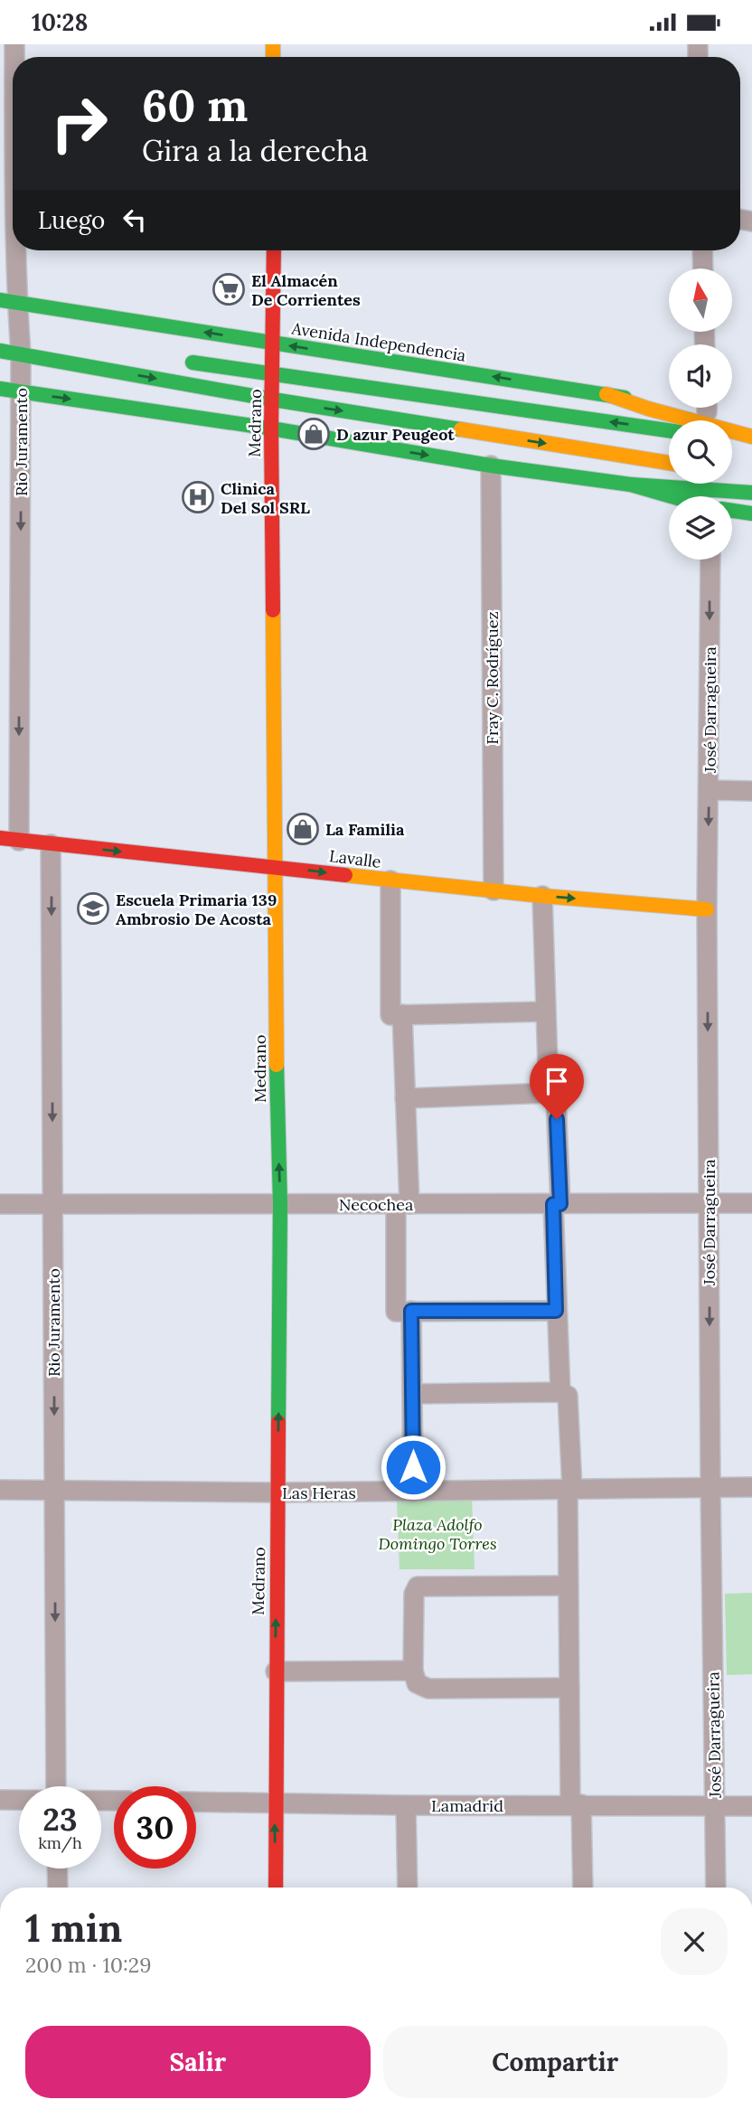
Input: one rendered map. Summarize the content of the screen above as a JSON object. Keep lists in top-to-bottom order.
{
  "streets": {
    "main road": ["Avenida Independencia", "Medrano", "Lavalle"],
    "street": [
      "Rio Juramento",
      "Fray C. Rodríguez",
      "José Darragueira",
      "Necochea",
      "Las Heras",
      "Lamadrid"
    ]
  },
  "crossings": [
    ["Avenida Independencia", "Medrano"],
    ["Avenida Independencia", "Rio Juramento"],
    ["Medrano", "Lavalle"],
    ["Medrano", "Necochea"],
    ["Medrano", "Las Heras"],
    ["Medrano", "Lamadrid"],
    ["Rio Juramento", "Lavalle"],
    ["Rio Juramento", "Necochea"],
    ["Rio Juramento", "Las Heras"],
    ["Fray C. Rodríguez", "Lavalle"],
    ["José Darragueira", "Lavalle"],
    ["José Darragueira", "Necochea"],
    ["José Darragueira", "Las Heras"],
    ["José Darragueira", "Lamadrid"]
  ],
  "one_way": ["Medrano", "Rio Juramento", "Lavalle"],
  "parks": ["Plaza Adolfo Domingo Torres"],
  "places": {
    "supermarket": ["El Almacén De Corrientes"],
    "shop": ["D azur Peugeot", "La Familia"],
    "hospital": ["Clinica Del Sol SRL"],
    "school or university": ["Escuela Primaria 139 Ambrosio De Acosta"]
  },
  "north": "top",
  "page": {
    "status": "10:28",
    "turn": ["60 m", "Gira a la derecha"],
    "then": "Luego",
    "speed": "23 km/h",
    "limit": "30",
    "heading": ["1 min", "200 m · 10:29"],
    "buttons": ["Salir", "Compartir"]
  }
}
